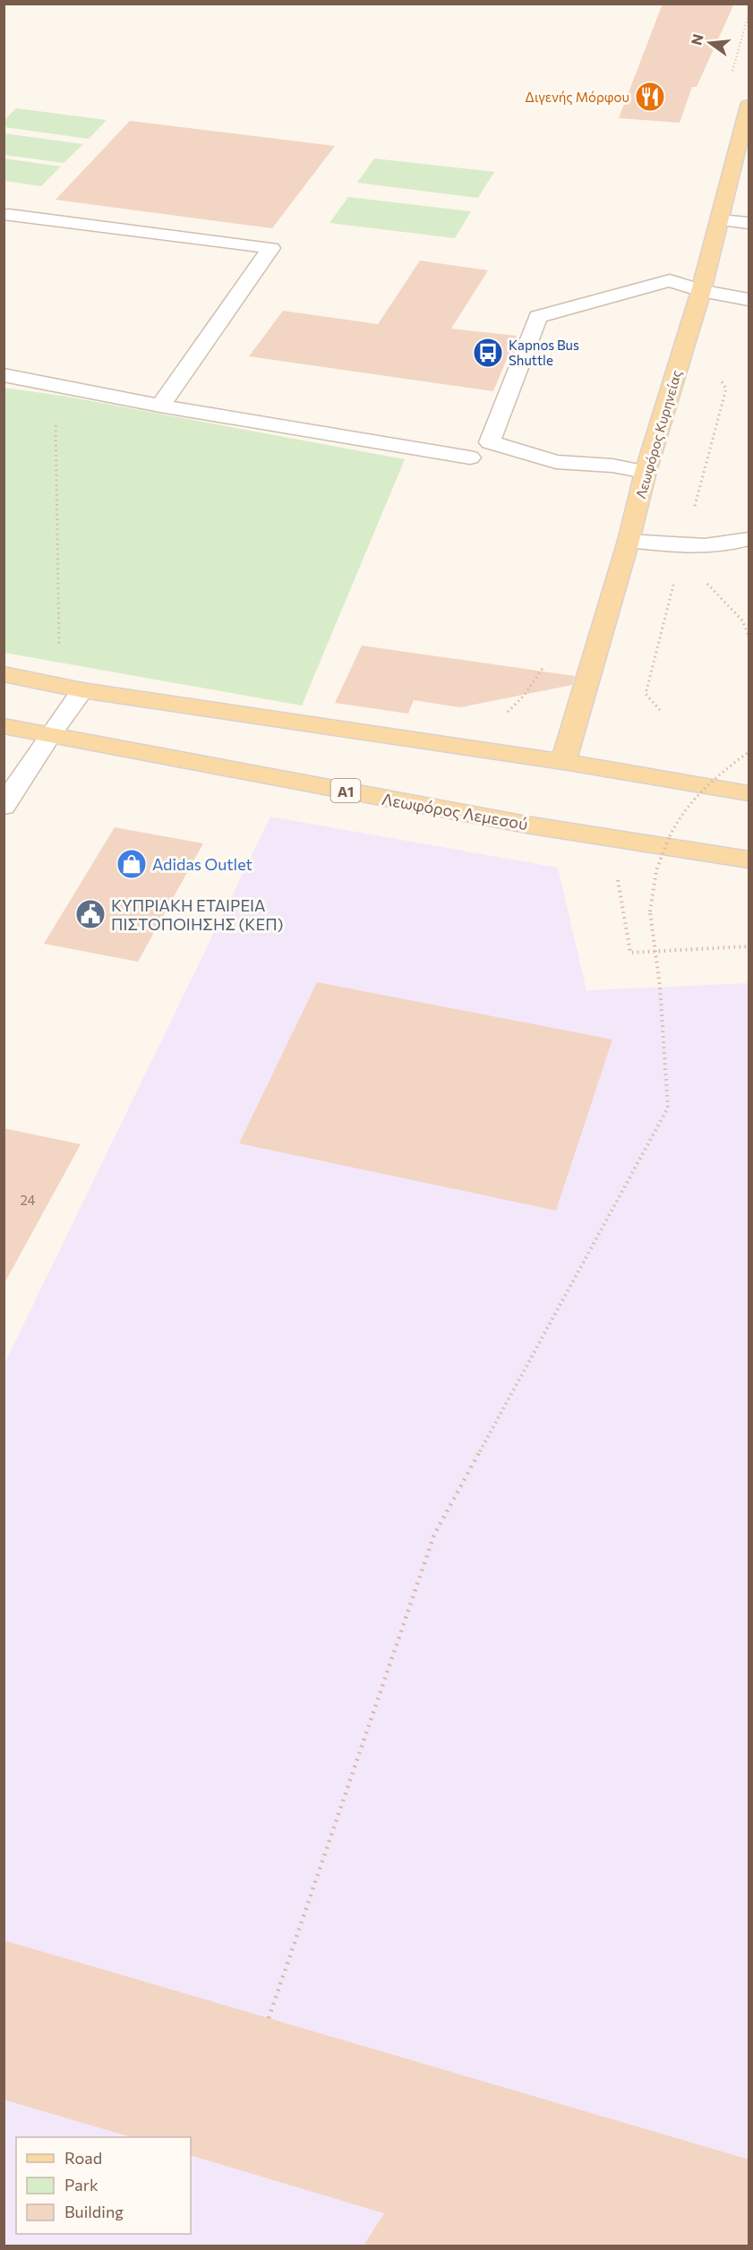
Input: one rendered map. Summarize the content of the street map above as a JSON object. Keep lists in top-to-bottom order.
{
  "streets": {
    "main road": ["Λεωφόρος Κυρηνείας", "A1", "Λεωφόρος Λεμεσού"]
  },
  "places": {
    "restaurant": ["Διγενής Μόρφου"],
    "bus stop": ["Kapnos Bus Shuttle"],
    "shop": ["Adidas Outlet"],
    "public building": ["ΚΥΠΡΙΑΚΗ ΕΤΑΙΡΕΙΑ ΠΙΣΤΟΠΟΙΗΣΗΣ (ΚΕΠ)"]
  },
  "house_numbers": ["24"],
  "legend": ["Road", "Park", "Building"],
  "north": "left"
}
